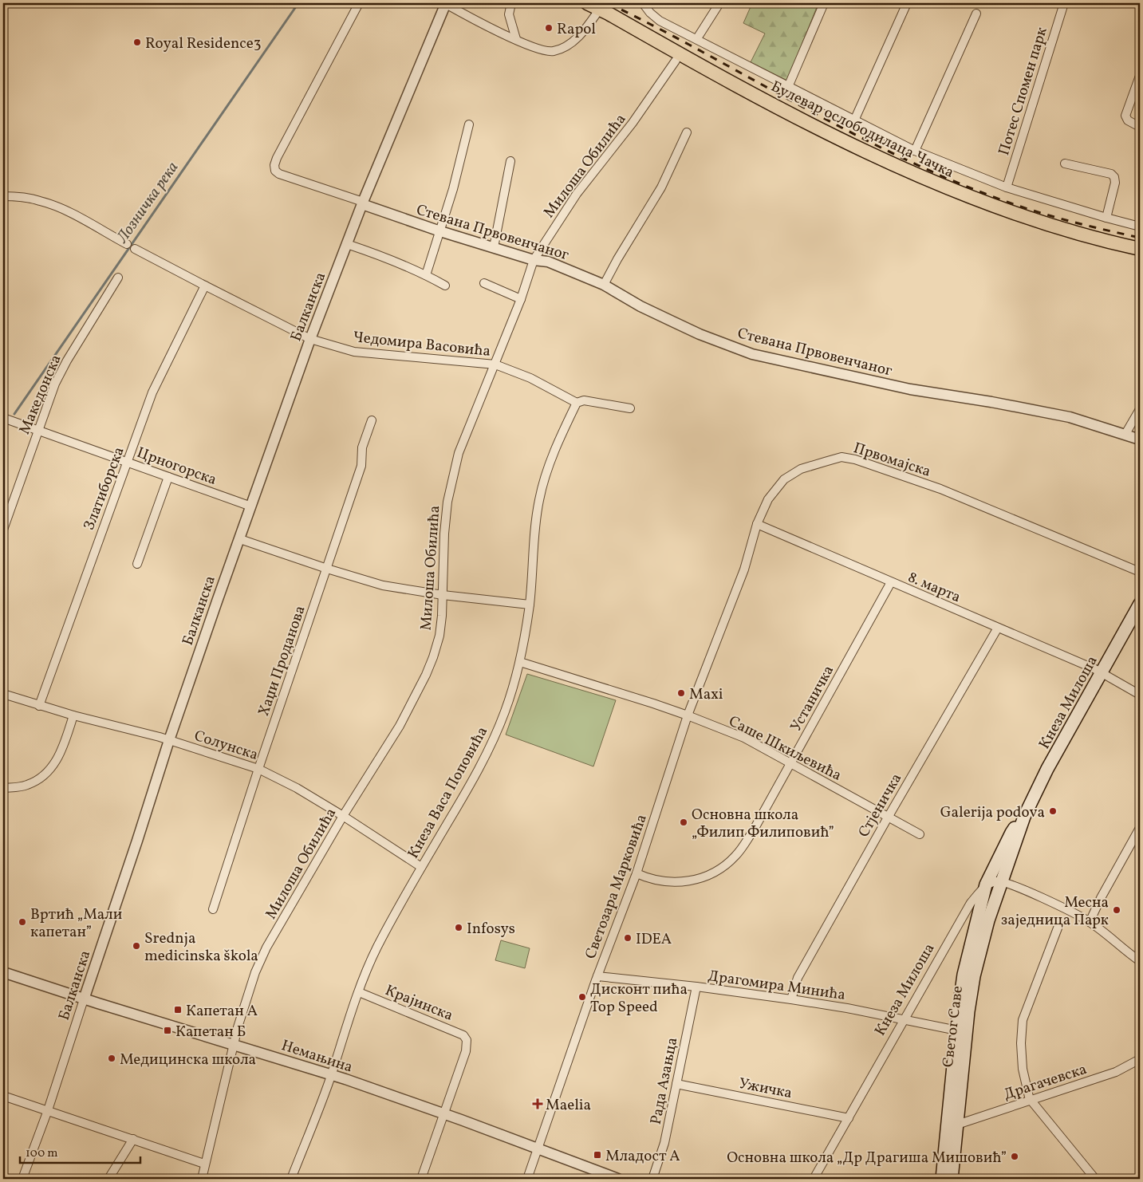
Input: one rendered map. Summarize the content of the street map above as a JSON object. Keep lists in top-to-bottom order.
{
  "streets": {
    "main road": ["Булевар ослободилаца Чачка", "Кнеза Милоша", "Светог Саве"],
    "street": [
      "Потес Спомен парк",
      "Милоша Обилића",
      "Стевана Првовенчаног",
      "Балканска",
      "Чедомира Васовића",
      "Македонска",
      "Првомајска",
      "Црногорска",
      "Златиборска",
      "8. марта",
      "Хаџи Проданова",
      "Устаничка",
      "Солунска",
      "Саше Шкиљевића",
      "Кнеза Васа Поповића",
      "Стјеничка",
      "Светозара Марковића",
      "Драгомира Минића",
      "Крајинска",
      "Немањина",
      "Рада Азањца",
      "Драгачевска",
      "Ужичка"
    ]
  },
  "crossings": [
    ["Милоша Обилића", "Стевана Првовенчаног"],
    ["Милоша Обилића", "Чедомира Васовића"],
    ["Милоша Обилића", "Солунска"],
    ["Милоша Обилића", "Немањина"],
    ["Стевана Првовенчаног", "Балканска"],
    ["Балканска", "Чедомира Васовића"],
    ["Балканска", "Црногорска"],
    ["Балканска", "Солунска"],
    ["Балканска", "Немањина"],
    ["Чедомира Васовића", "Златиборска"],
    ["Чедомира Васовића", "Кнеза Васа Поповића"],
    ["Македонска", "Црногорска"],
    ["Првомајска", "8. марта"],
    ["Првомајска", "Саше Шкиљевића"],
    ["Првомајска", "Светозара Марковића"],
    ["Црногорска", "Златиборска"],
    ["Златиборска", "Солунска"],
    ["8. марта", "Устаничка"],
    ["8. марта", "Кнеза Милоша"],
    ["8. марта", "Стјеничка"],
    ["Хаџи Проданова", "Солунска"],
    ["Устаничка", "Саше Шкиљевића"],
    ["Устаничка", "Светозара Марковића"],
    ["Кнеза Милоша", "Драгомира Минића"],
    ["Кнеза Милоша", "Светог Саве"],
    ["Кнеза Милоша", "Ужичка"],
    ["Солунска", "Кнеза Васа Поповића"],
    ["Саше Шкиљевића", "Кнеза Васа Поповића"],
    ["Саше Шкиљевића", "Стјеничка"],
    ["Саше Шкиљевића", "Светозара Марковића"],
    ["Кнеза Васа Поповића", "Крајинска"],
    ["Кнеза Васа Поповића", "Немањина"],
    ["Стјеничка", "Драгомира Минића"],
    ["Светозара Марковића", "Драгомира Минића"],
    ["Светозара Марковића", "Немањина"],
    ["Драгомира Минића", "Светог Саве"],
    ["Драгомира Минића", "Рада Азањца"],
    ["Крајинска", "Немањина"],
    ["Светог Саве", "Драгачевска"],
    ["Рада Азањца", "Ужичка"]
  ],
  "water": ["Лозничка река"],
  "places": {
    "other": [
      "Rapol",
      "Royal Residence3",
      "Maxi",
      "Galerija podova",
      "Основна школа „Филип Филиповић”",
      "Месна заједница Парк",
      "Вртић „Мали капетан”",
      "Infosys",
      "IDEA",
      "Srednja medicinska škola",
      "Дисконт пића Top Speed",
      "Медицинска школа",
      "Основна школа „Др Драгиша Мишовић”"
    ],
    "transit": ["Капетан А", "Капетан Б", "Младост А"],
    "health": ["Maelia"]
  },
  "scale_bar": "100 m"
}
